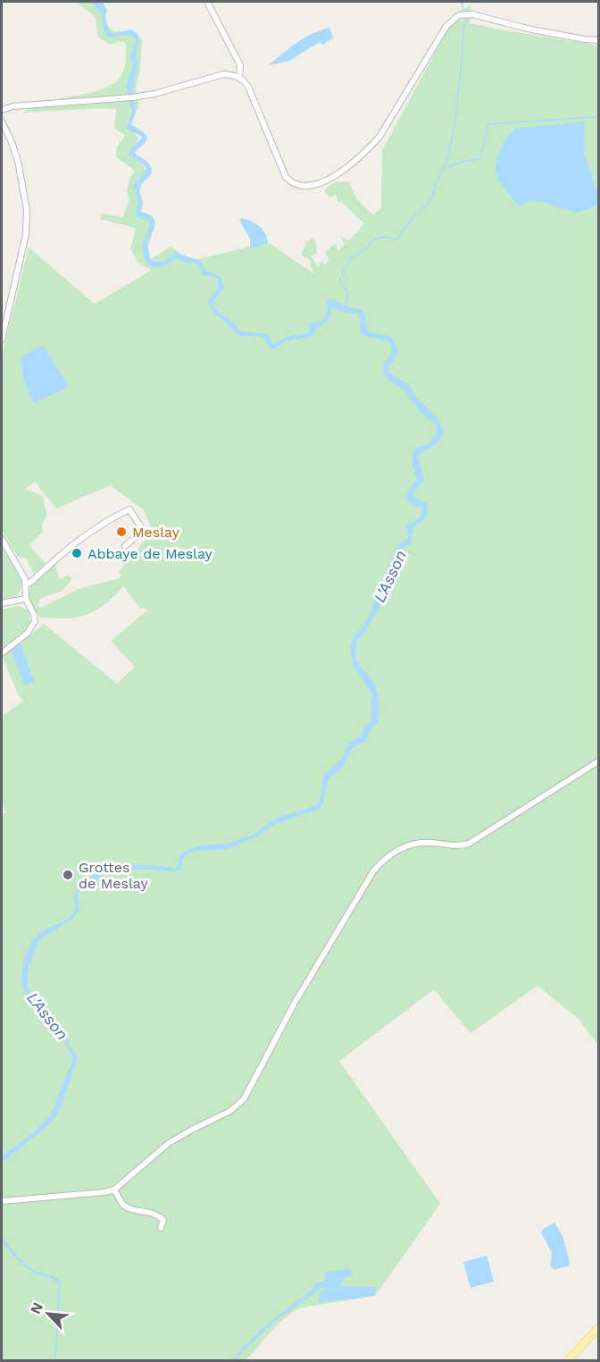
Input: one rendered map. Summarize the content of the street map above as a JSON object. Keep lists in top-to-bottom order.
{
  "water": ["L'Asson"],
  "places": ["Meslay", "Abbaye de Meslay", "Grottes de Meslay"],
  "north": "top left"
}
